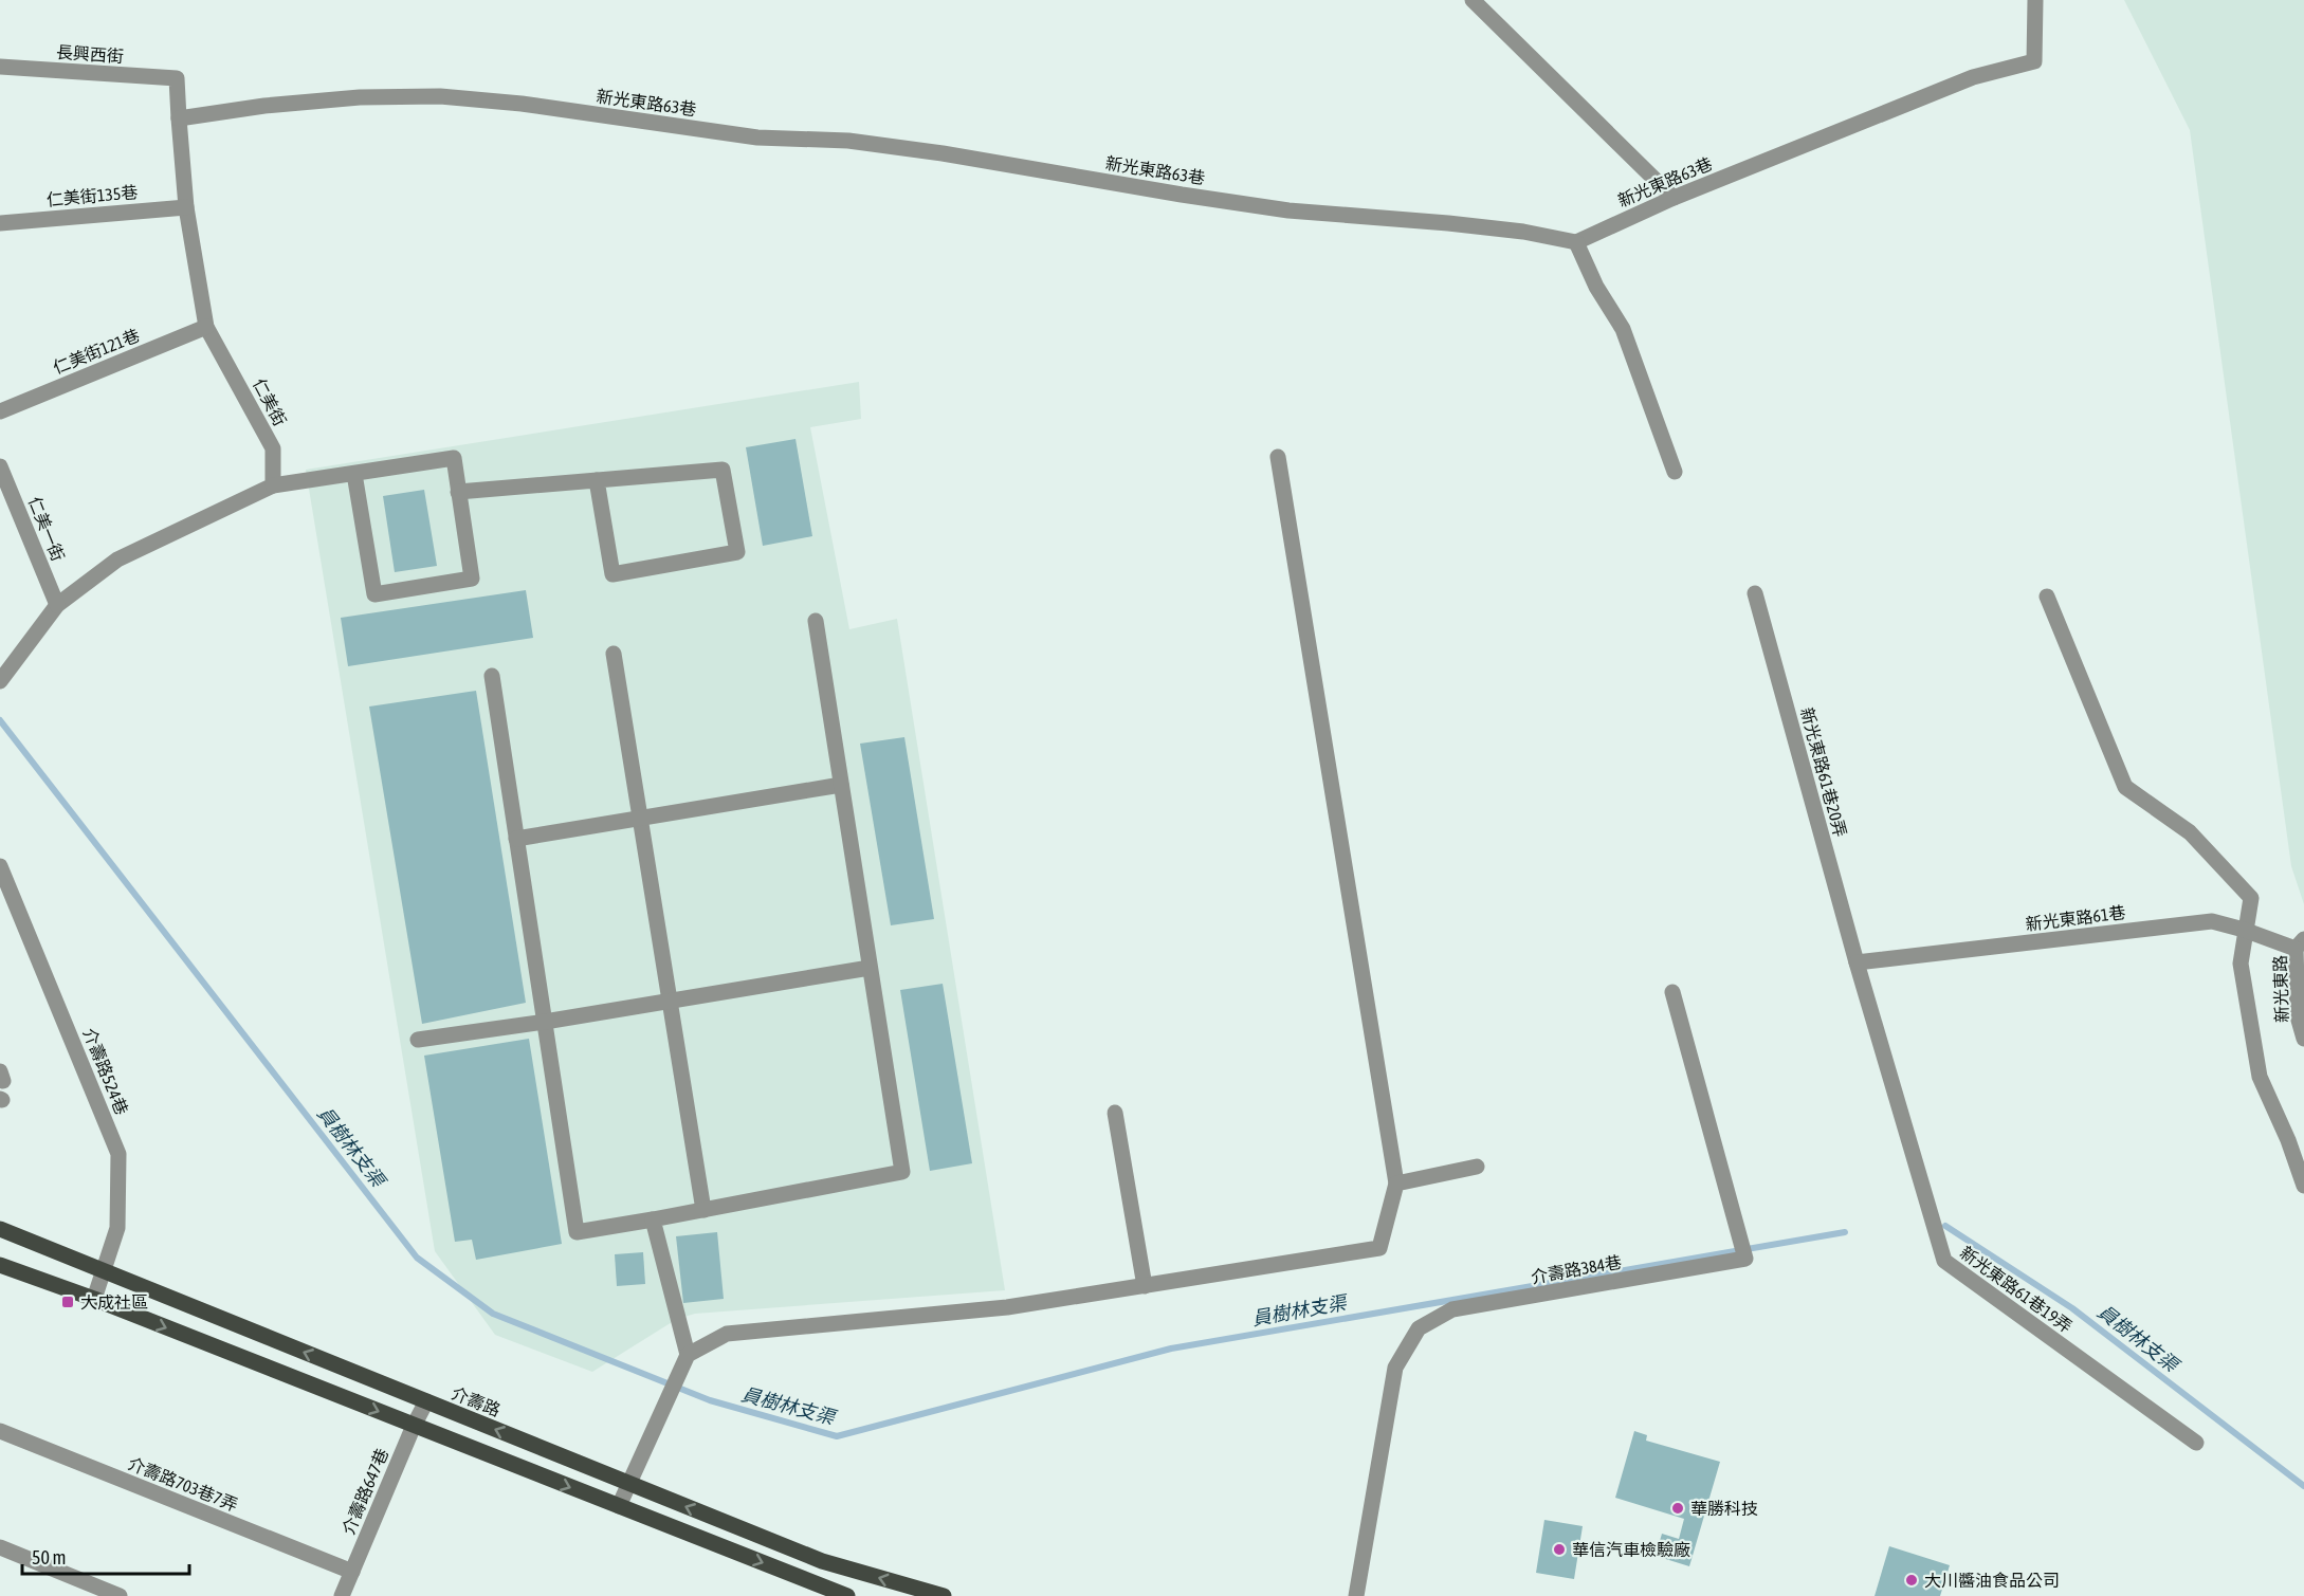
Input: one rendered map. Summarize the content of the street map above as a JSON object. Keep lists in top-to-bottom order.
{
  "streets": {
    "main road": ["介壽路"],
    "street": [
      "長興西街",
      "新光東路63巷",
      "仁美街135巷",
      "仁美街121巷",
      "仁美街",
      "仁美一街",
      "新光東路61巷20弄",
      "新光東路61巷",
      "新光東路",
      "介壽路524巷",
      "介壽路384巷",
      "新光東路61巷19弄",
      "介壽路703巷7弄",
      "介壽路647巷"
    ]
  },
  "crossings": [
    ["長興西街", "仁美街"],
    ["新光東路63巷", "仁美街"],
    ["仁美街135巷", "仁美街"],
    ["仁美街121巷", "仁美街"],
    ["新光東路61巷20弄", "新光東路61巷"],
    ["新光東路61巷20弄", "新光東路61巷19弄"],
    ["新光東路61巷", "新光東路"],
    ["新光東路61巷", "新光東路61巷19弄"],
    ["介壽路524巷", "介壽路"],
    ["介壽路", "介壽路647巷"],
    ["介壽路703巷7弄", "介壽路647巷"]
  ],
  "water": ["員樹林支渠"],
  "places": {
    "transit": ["大成社區"],
    "other": ["華勝科技", "華信汽車檢驗廠", "大川醬油食品公司"]
  },
  "scale_bar": "50 m"
}
